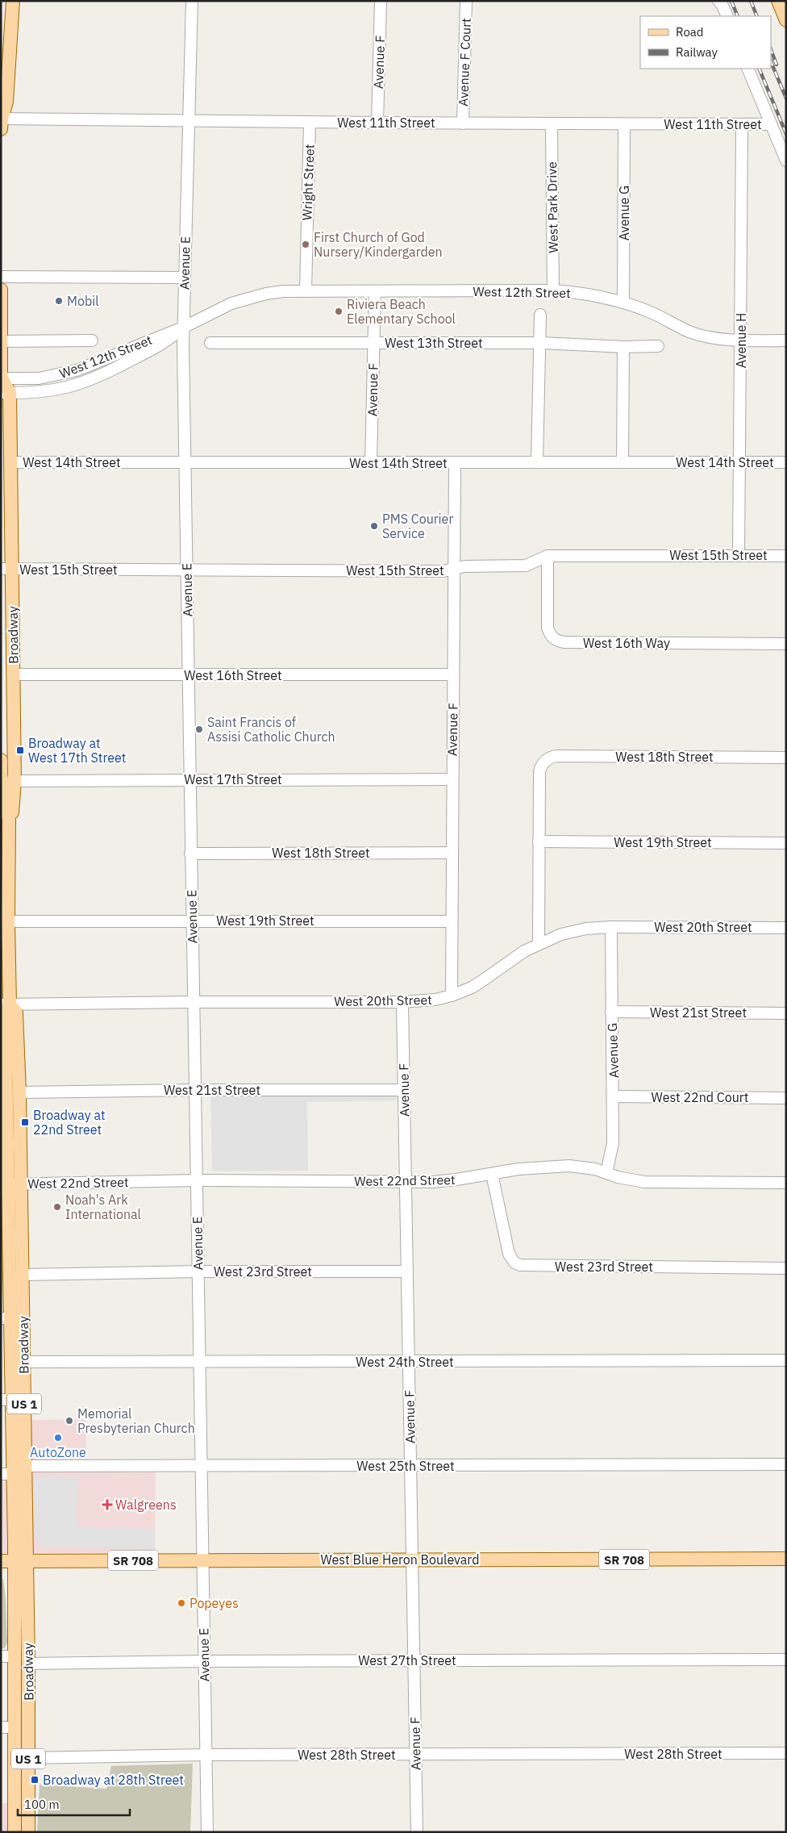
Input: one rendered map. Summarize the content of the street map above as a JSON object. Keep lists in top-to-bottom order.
{
  "streets": {
    "main road": [
      "Broadway",
      "US 1",
      "West Blue Heron Boulevard",
      "SR 708"
    ],
    "street": [
      "Avenue F",
      "Avenue F Court",
      "West 11th Street",
      "Wright Street",
      "West Park Drive",
      "Avenue G",
      "Avenue E",
      "West 12th Street",
      "Avenue H",
      "West 13th Street",
      "West 14th Street",
      "West 15th Street",
      "West 16th Way",
      "West 16th Street",
      "West 18th Street",
      "West 17th Street",
      "West 19th Street",
      "West 20th Street",
      "West 21st Street",
      "West 22nd Court",
      "West 22nd Street",
      "West 23rd Street",
      "West 24th Street",
      "West 25th Street",
      "West 27th Street",
      "West 28th Street"
    ]
  },
  "crossings": [
    ["Avenue F", "West 11th Street"],
    ["Avenue F", "West 12th Street"],
    ["Avenue F", "West 13th Street"],
    ["Avenue F", "West 14th Street"],
    ["Avenue F", "West 15th Street"],
    ["Avenue F", "West 16th Street"],
    ["Avenue F", "West 18th Street"],
    ["Avenue F", "West 17th Street"],
    ["Avenue F", "West 19th Street"],
    ["Avenue F", "West 20th Street"],
    ["Avenue F", "West 21st Street"],
    ["Avenue F", "West 22nd Street"],
    ["Avenue F", "West 23rd Street"],
    ["Avenue F", "West 24th Street"],
    ["Avenue F", "West 25th Street"],
    ["Avenue F", "West Blue Heron Boulevard"],
    ["Avenue F", "West 27th Street"],
    ["Avenue F", "West 28th Street"],
    ["Avenue F Court", "West 11th Street"],
    ["West 11th Street", "Wright Street"],
    ["West 11th Street", "West Park Drive"],
    ["West 11th Street", "Avenue G"],
    ["West 11th Street", "Avenue E"],
    ["West 11th Street", "Avenue H"],
    ["Wright Street", "West 12th Street"],
    ["West Park Drive", "West 12th Street"],
    ["Avenue G", "West 12th Street"],
    ["Avenue G", "West 20th Street"],
    ["Avenue G", "West 21st Street"],
    ["Avenue G", "West 22nd Court"],
    ["Avenue G", "West 22nd Street"],
    ["Avenue E", "West 12th Street"],
    ["Avenue E", "West 14th Street"],
    ["Avenue E", "West 15th Street"],
    ["Avenue E", "West 16th Street"],
    ["Avenue E", "West 18th Street"],
    ["Avenue E", "West 17th Street"],
    ["Avenue E", "West 19th Street"],
    ["Avenue E", "West 20th Street"],
    ["Avenue E", "West 21st Street"],
    ["Avenue E", "West 22nd Street"],
    ["Avenue E", "West 23rd Street"],
    ["Avenue E", "West 24th Street"],
    ["Avenue E", "West 25th Street"],
    ["Avenue E", "West Blue Heron Boulevard"],
    ["Avenue E", "West 27th Street"],
    ["Avenue E", "West 28th Street"],
    ["West 12th Street", "Broadway"],
    ["Avenue H", "West 14th Street"],
    ["Avenue H", "West 15th Street"],
    ["West 14th Street", "Broadway"],
    ["West 15th Street", "Broadway"],
    ["West 15th Street", "West 16th Way"],
    ["Broadway", "West 16th Street"],
    ["Broadway", "West 17th Street"],
    ["Broadway", "West 19th Street"],
    ["Broadway", "West 20th Street"],
    ["Broadway", "West 21st Street"],
    ["Broadway", "West 22nd Street"],
    ["Broadway", "West 23rd Street"],
    ["Broadway", "West 24th Street"],
    ["Broadway", "West 25th Street"],
    ["Broadway", "West Blue Heron Boulevard"],
    ["Broadway", "West 27th Street"],
    ["Broadway", "West 28th Street"],
    ["West 18th Street", "West 19th Street"],
    ["West 22nd Street", "West 23rd Street"]
  ],
  "places": {
    "other": [
      "First Church of God Nursery/Kindergarden",
      "Mobil",
      "Riviera Beach Elementary School",
      "PMS Courier Service",
      "Saint Francis of Assisi Catholic Church",
      "Noah's Ark International",
      "Memorial Presbyterian Church",
      "AutoZone",
      "Popeyes"
    ],
    "transit": ["Broadway at West 17th Street", "Broadway at 22nd Street", "Broadway at 28th Street"],
    "health": ["Walgreens"]
  },
  "legend": ["Road", "Railway"],
  "scale_bar": "100 m"
}
